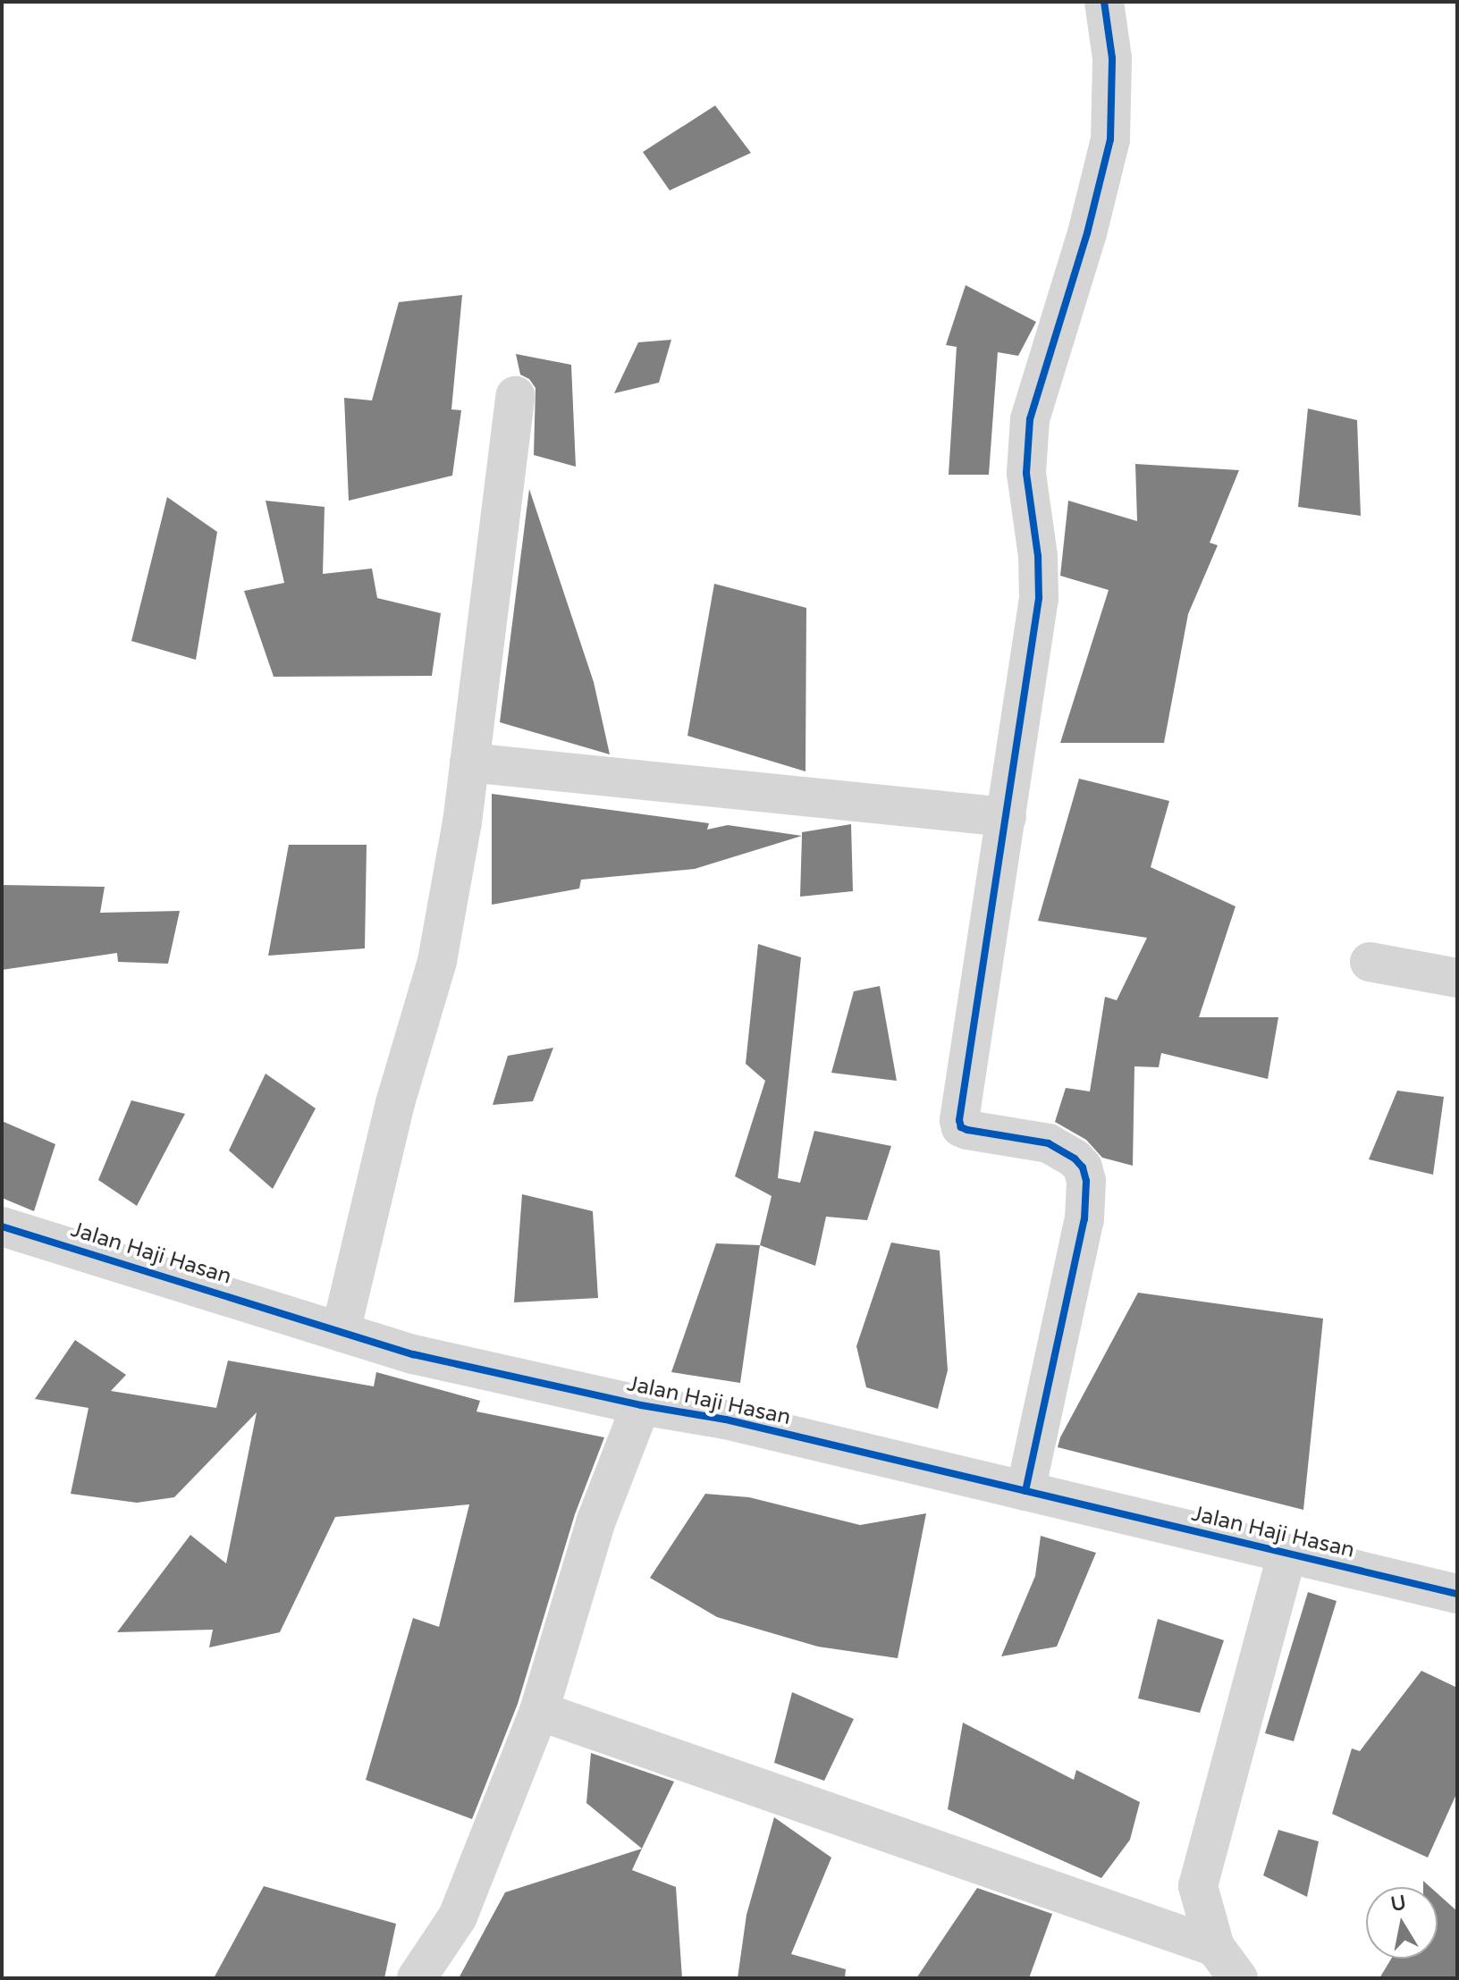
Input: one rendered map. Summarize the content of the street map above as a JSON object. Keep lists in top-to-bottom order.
{
  "streets": {
    "street": ["Jalan Haji Hasan"]
  },
  "north": "top"
}
